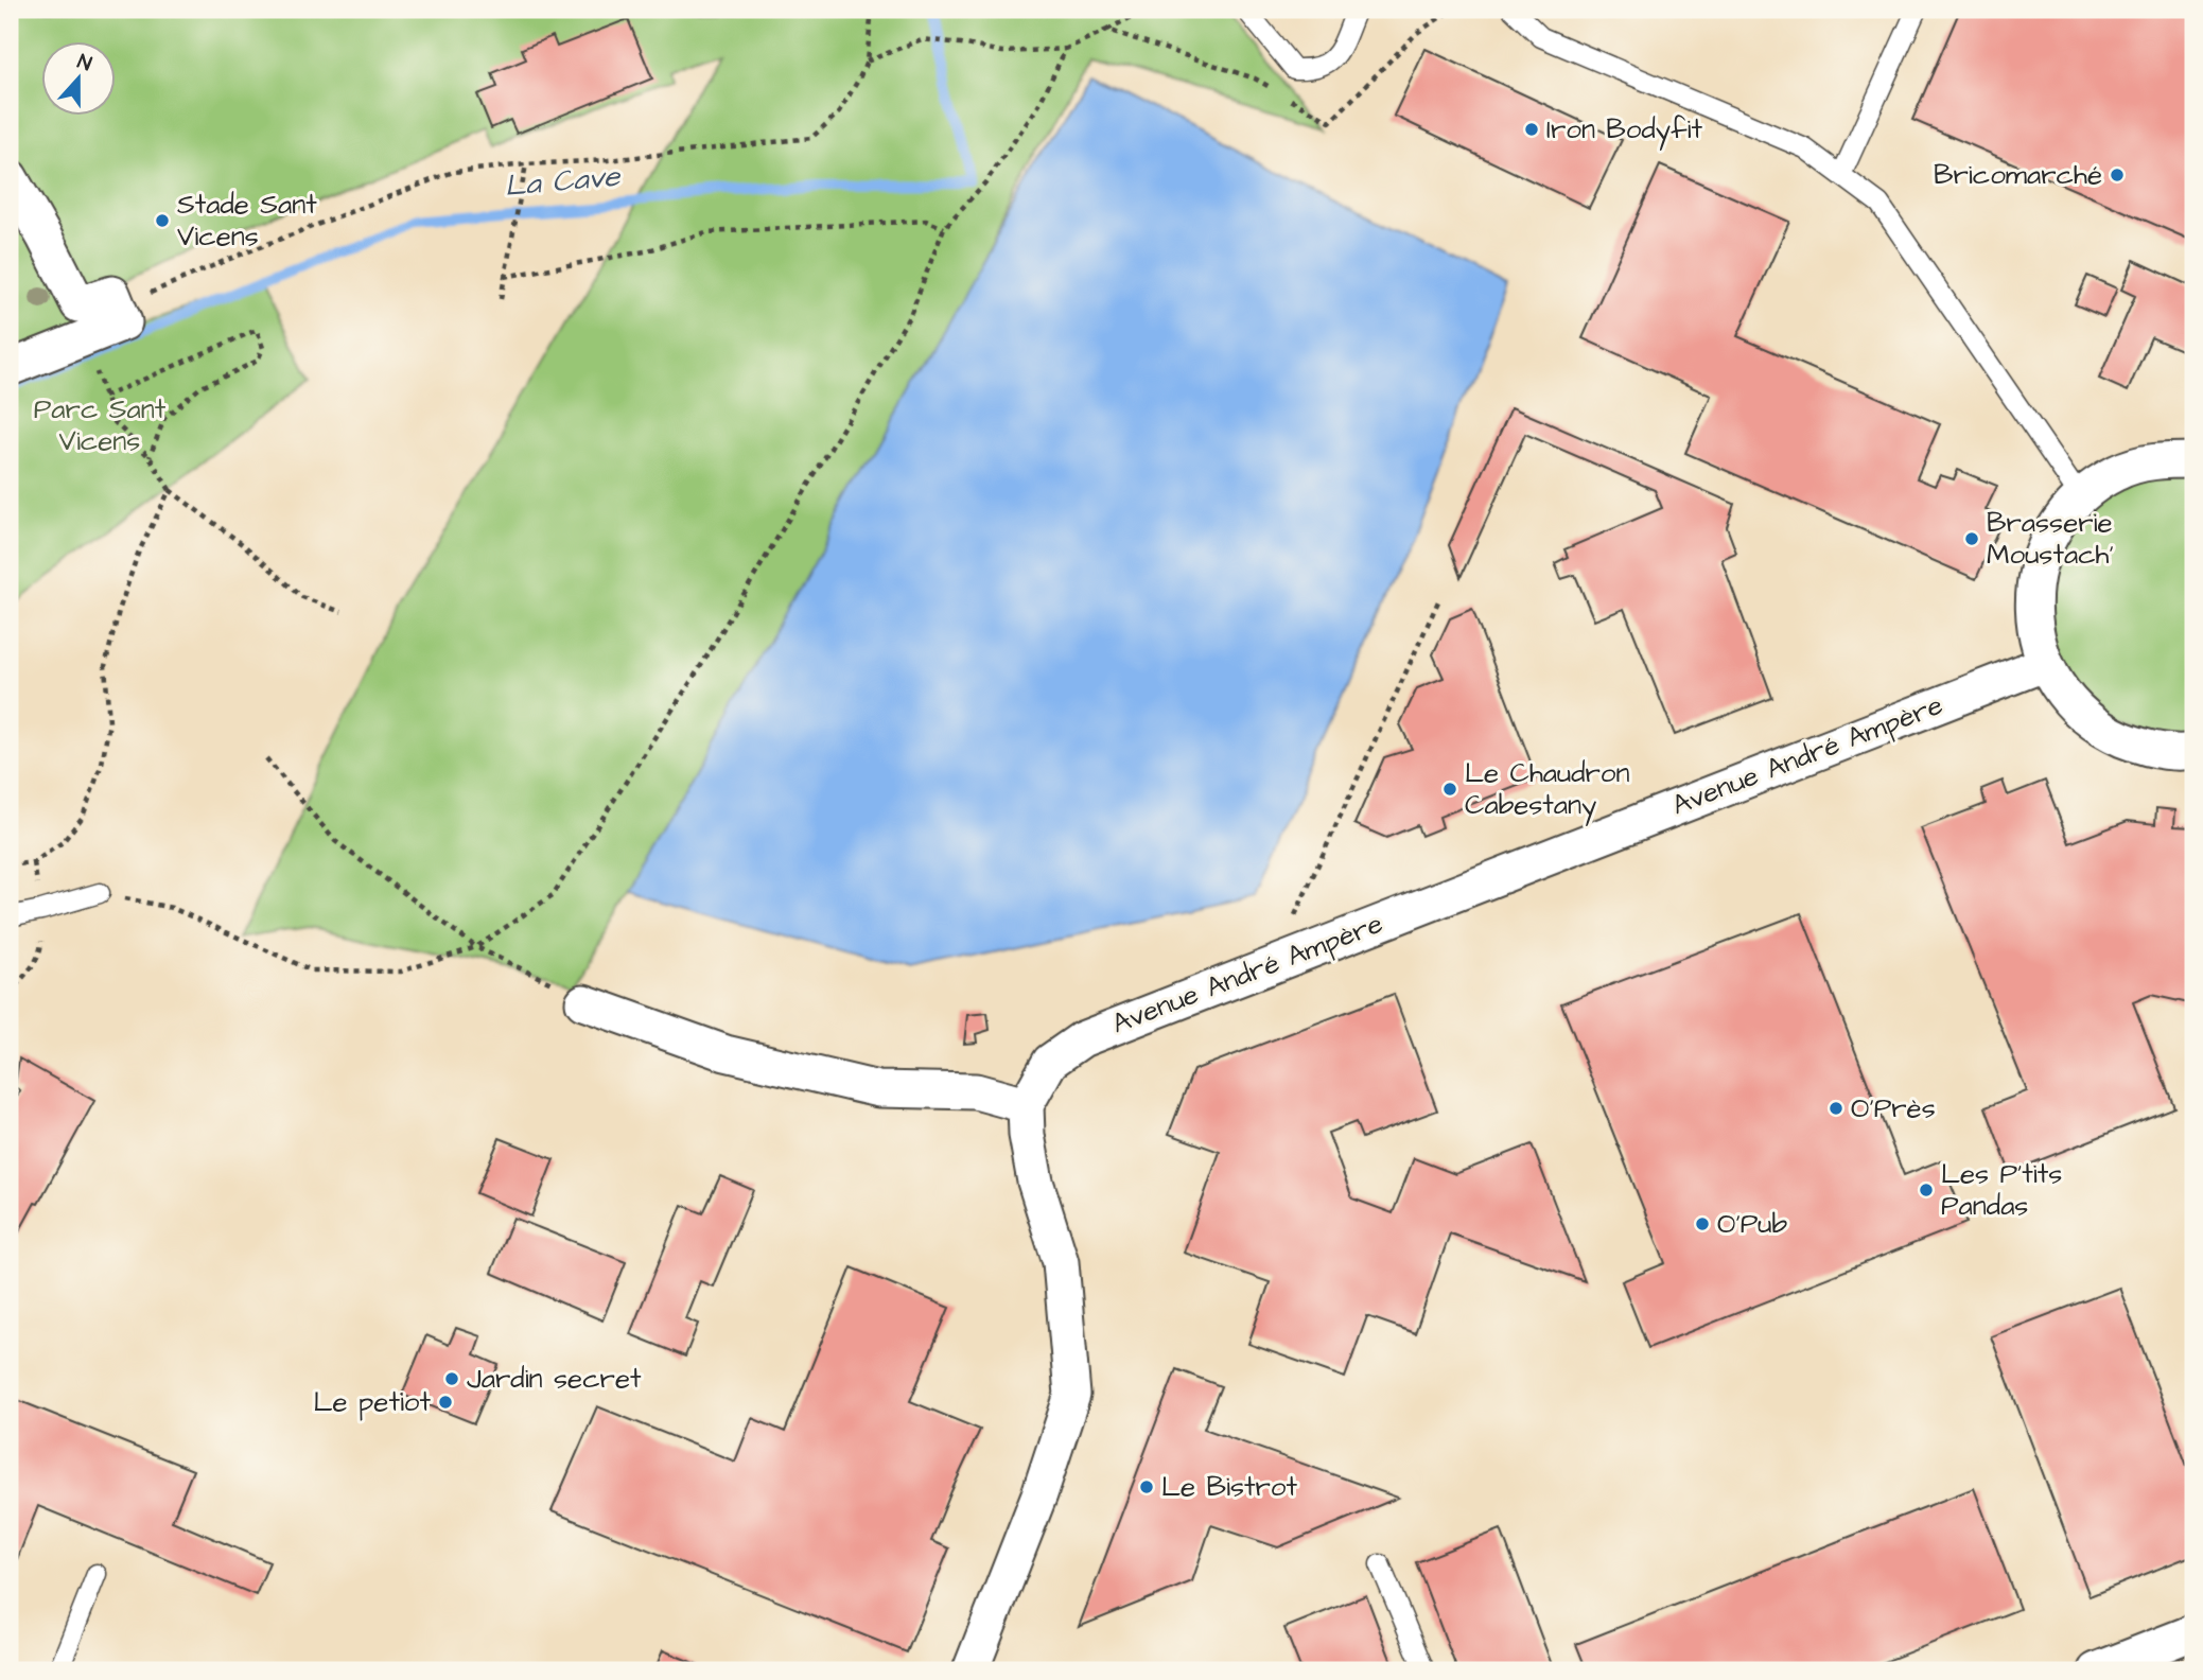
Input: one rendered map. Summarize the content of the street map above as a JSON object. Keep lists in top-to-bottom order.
{
  "streets": {
    "street": ["Avenue André Ampère"]
  },
  "water": ["La Cave"],
  "parks": ["Parc Sant Vicens"],
  "places": [
    "Iron Bodyfit",
    "Bricomarché",
    "Stade Sant Vicens",
    "Brasserie Moustach'",
    "Le Chaudron Cabestany",
    "O'Près",
    "Les P'tits Pandas",
    "O'Pub",
    "Jardin secret",
    "Le petiot",
    "Le Bistrot"
  ],
  "north": "top"
}
